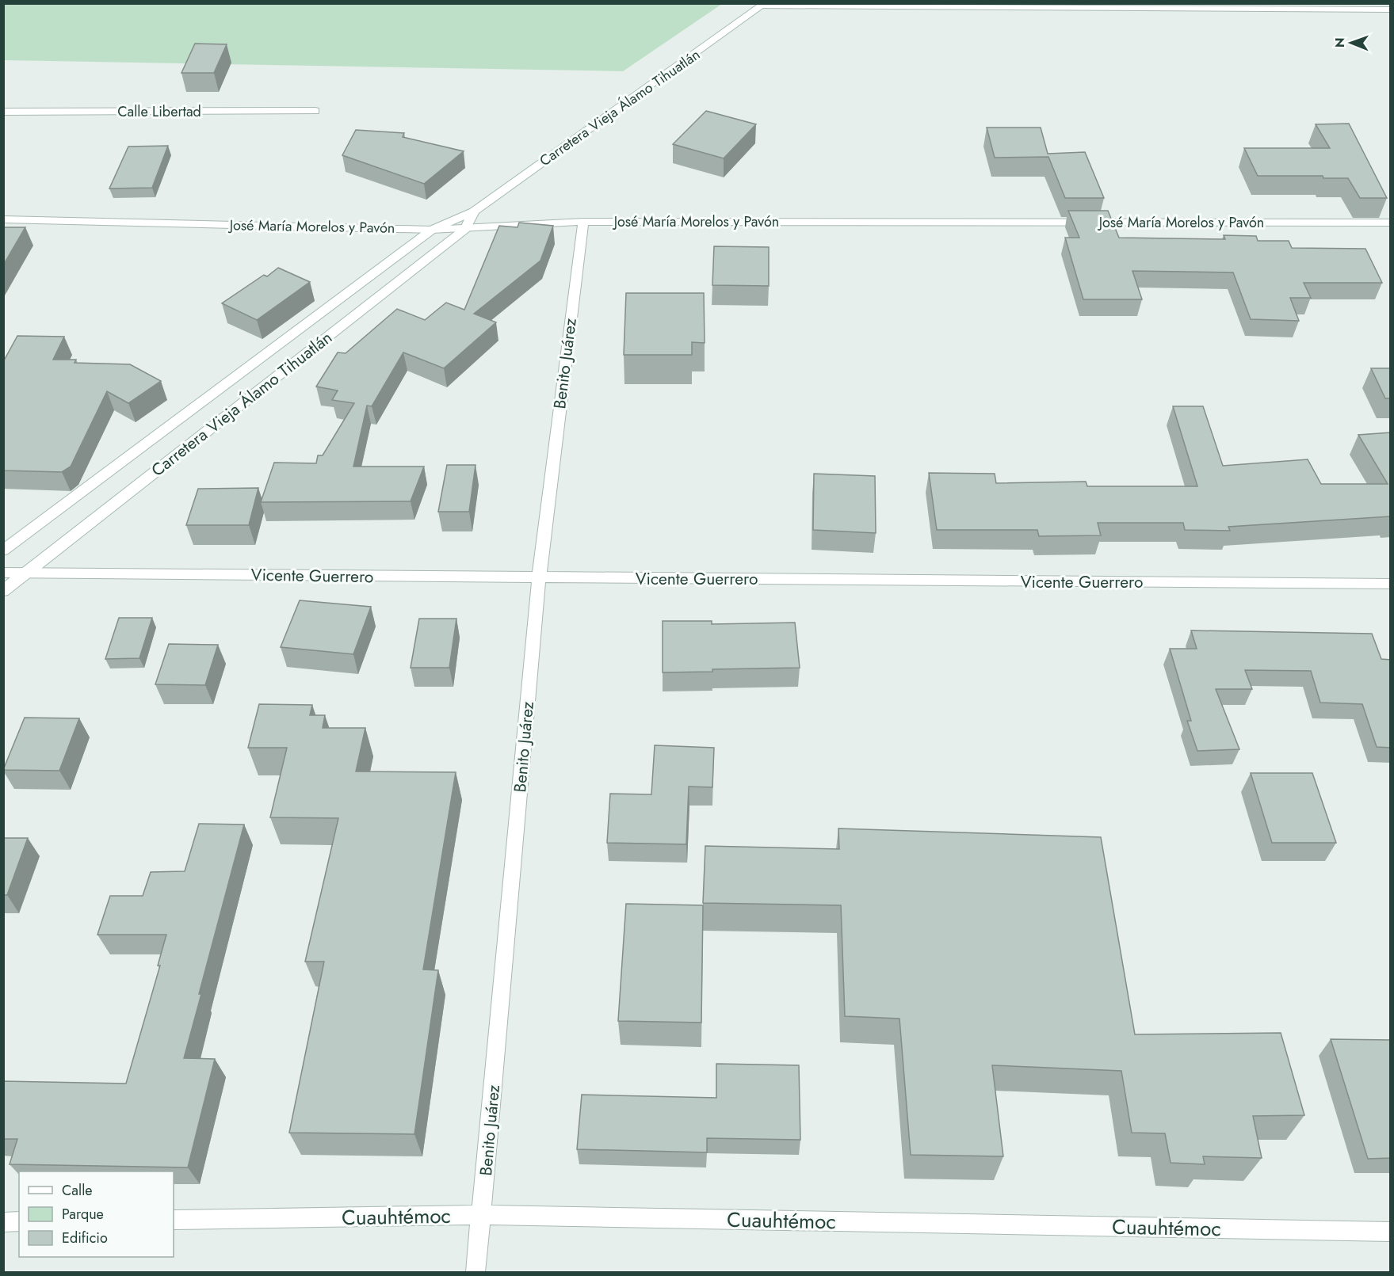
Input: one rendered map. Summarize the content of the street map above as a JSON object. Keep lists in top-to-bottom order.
{
  "streets": {
    "street": [
      "Carretera Vieja Álamo Tihuatlán",
      "Calle Libertad",
      "José María Morelos y Pavón",
      "Benito Juárez",
      "Vicente Guerrero",
      "Cuauhtémoc"
    ]
  },
  "crossings": [
    ["Carretera Vieja Álamo Tihuatlán", "José María Morelos y Pavón"],
    ["Carretera Vieja Álamo Tihuatlán", "Vicente Guerrero"],
    ["José María Morelos y Pavón", "Benito Juárez"],
    ["Benito Juárez", "Vicente Guerrero"],
    ["Benito Juárez", "Cuauhtémoc"]
  ],
  "legend": ["Calle", "Parque", "Edificio"],
  "north": "left"
}
